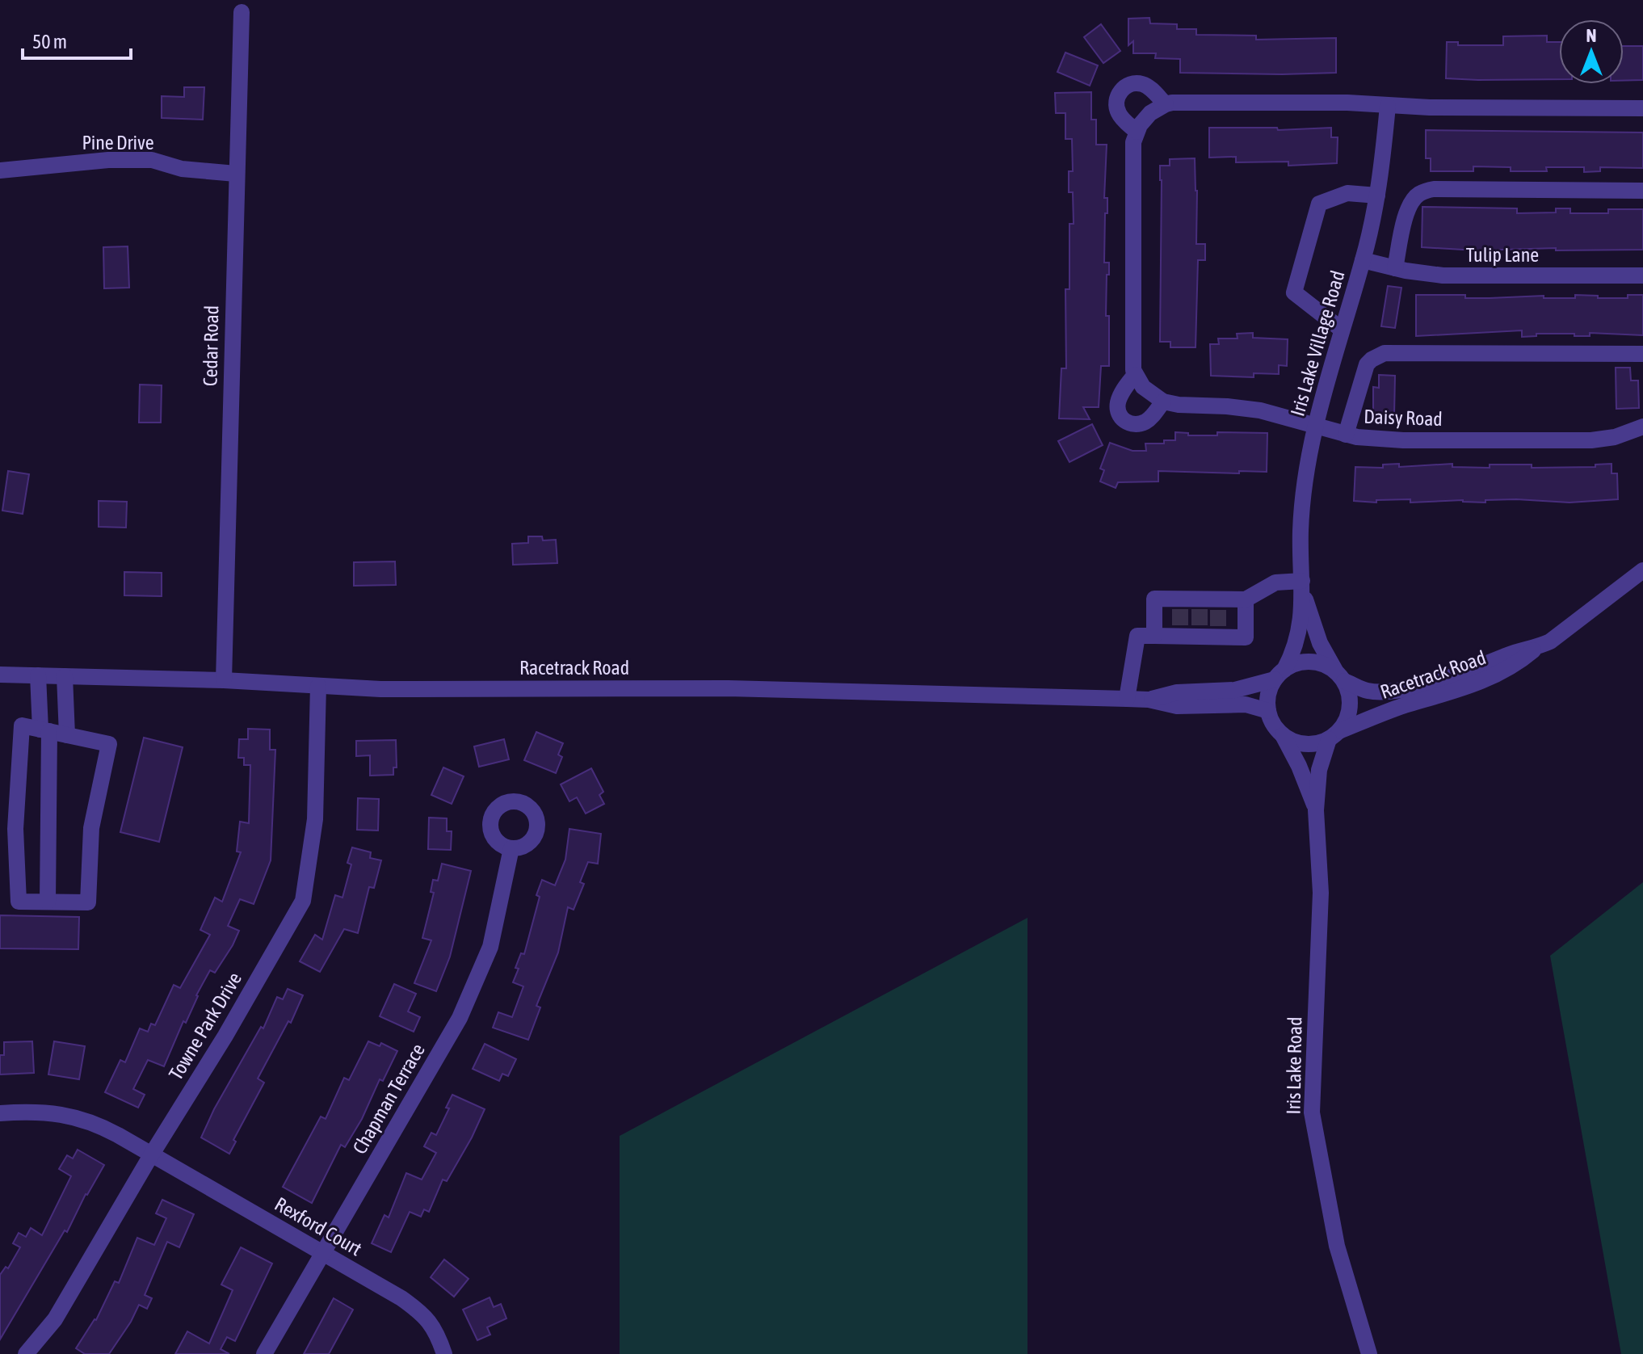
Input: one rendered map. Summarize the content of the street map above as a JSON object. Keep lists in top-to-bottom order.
{
  "streets": {
    "street": [
      "Pine Drive",
      "Tulip Lane",
      "Iris Lake Village Road",
      "Cedar Road",
      "Daisy Road",
      "Racetrack Road",
      "Towne Park Drive",
      "Iris Lake Road",
      "Chapman Terrace",
      "Rexford Court"
    ]
  },
  "crossings": [
    ["Pine Drive", "Cedar Road"],
    ["Tulip Lane", "Iris Lake Village Road"],
    ["Iris Lake Village Road", "Daisy Road"],
    ["Iris Lake Village Road", "Racetrack Road"],
    ["Iris Lake Village Road", "Iris Lake Road"],
    ["Cedar Road", "Racetrack Road"],
    ["Racetrack Road", "Towne Park Drive"],
    ["Racetrack Road", "Iris Lake Road"],
    ["Towne Park Drive", "Rexford Court"],
    ["Chapman Terrace", "Rexford Court"]
  ],
  "scale_bar": "50 m",
  "north": "top"
}
